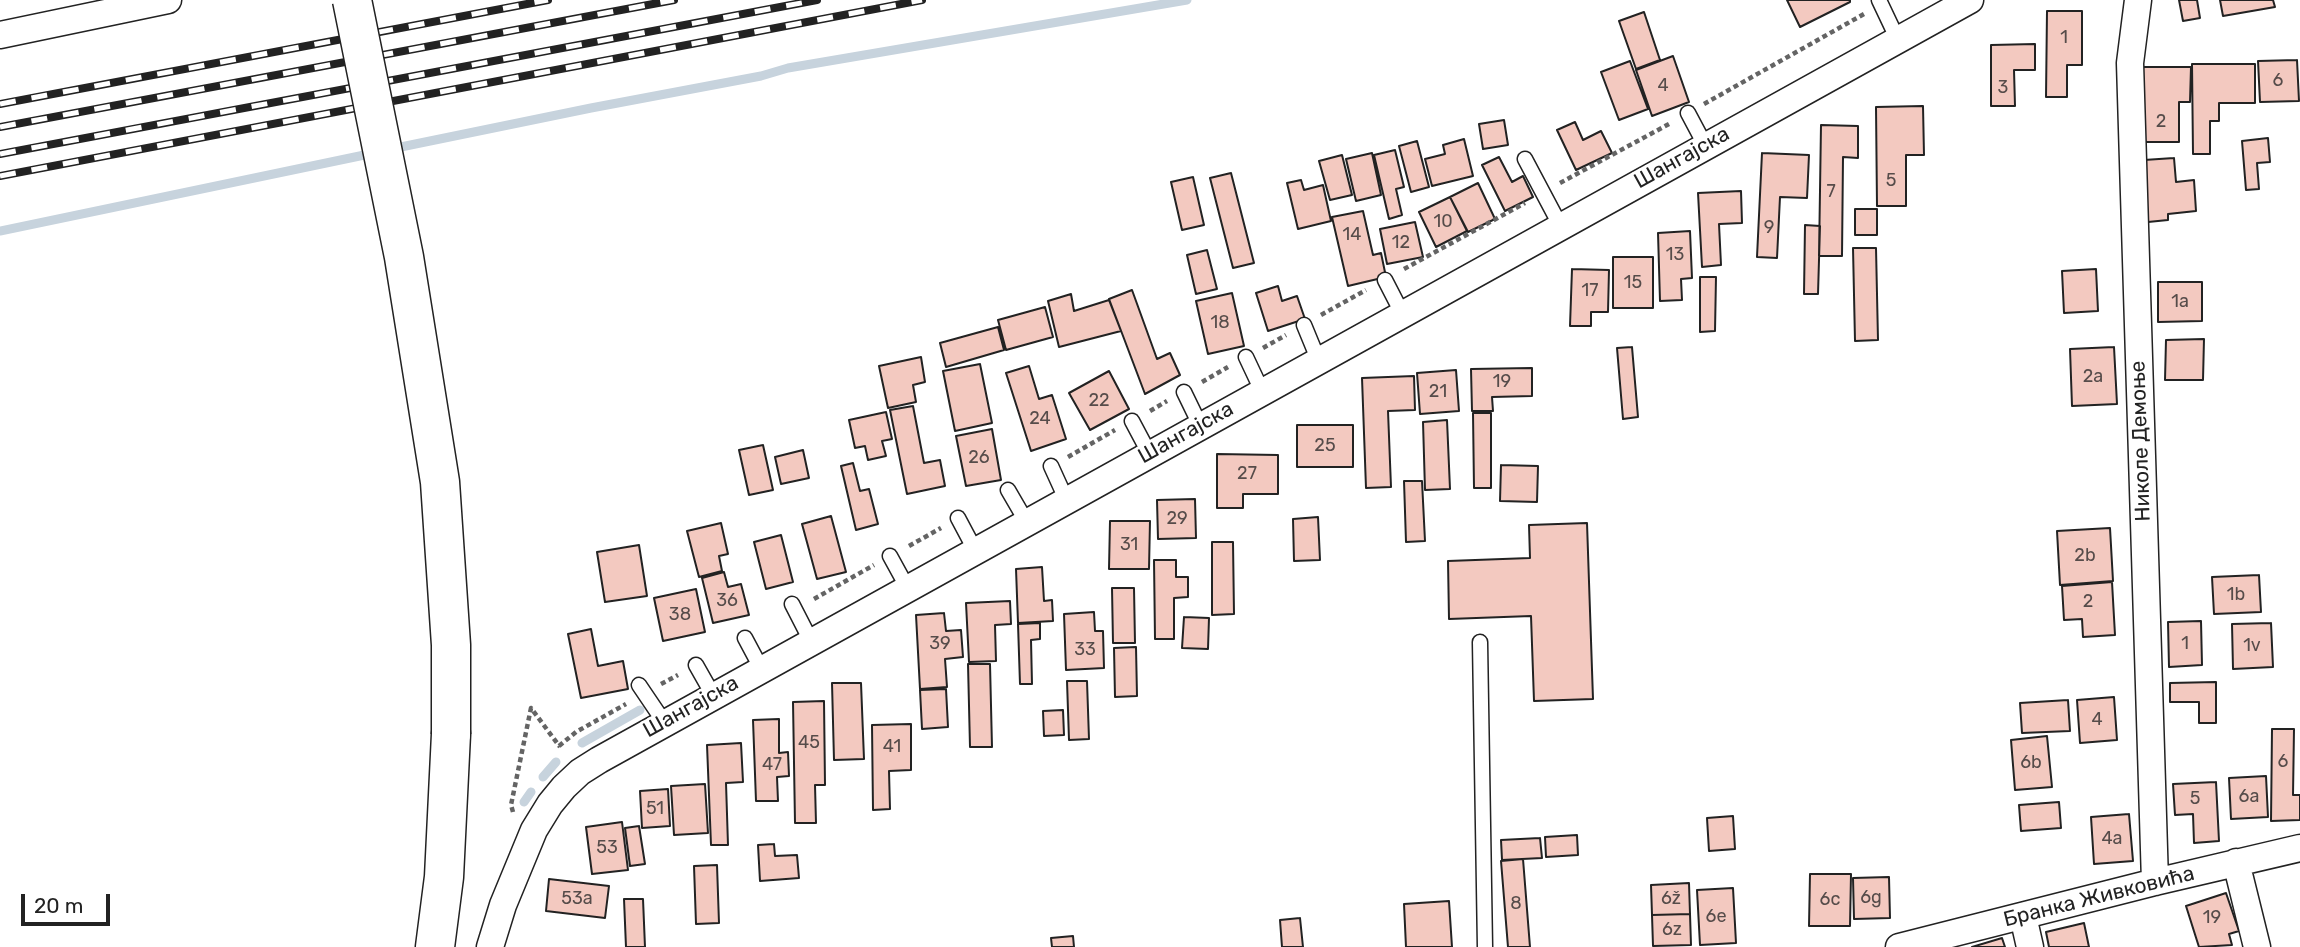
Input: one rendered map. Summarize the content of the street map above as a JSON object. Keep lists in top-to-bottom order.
{
  "streets": {
    "street": ["Шангајска", "Николе Демоње", "Бранка Живковића"]
  },
  "crossings": [
    ["Николе Демоње", "Бранка Живковића"]
  ],
  "house_numbers": [
    "1",
    "6",
    "4",
    "3",
    "2",
    "5",
    "7",
    "10",
    "9",
    "14",
    "12",
    "13",
    "15",
    "17",
    "1a",
    "18",
    "2a",
    "19",
    "21",
    "22",
    "24",
    "25",
    "26",
    "27",
    "29",
    "31",
    "2b",
    "1b",
    "36",
    "2",
    "38",
    "39",
    "1",
    "1v",
    "33",
    "4",
    "45",
    "41",
    "6",
    "6b",
    "47",
    "6a",
    "5",
    "51",
    "4a",
    "53",
    "6g",
    "53a",
    "6ž",
    "6c",
    "8",
    "6e",
    "19",
    "6z"
  ],
  "scale_bar": "20 m"
}
